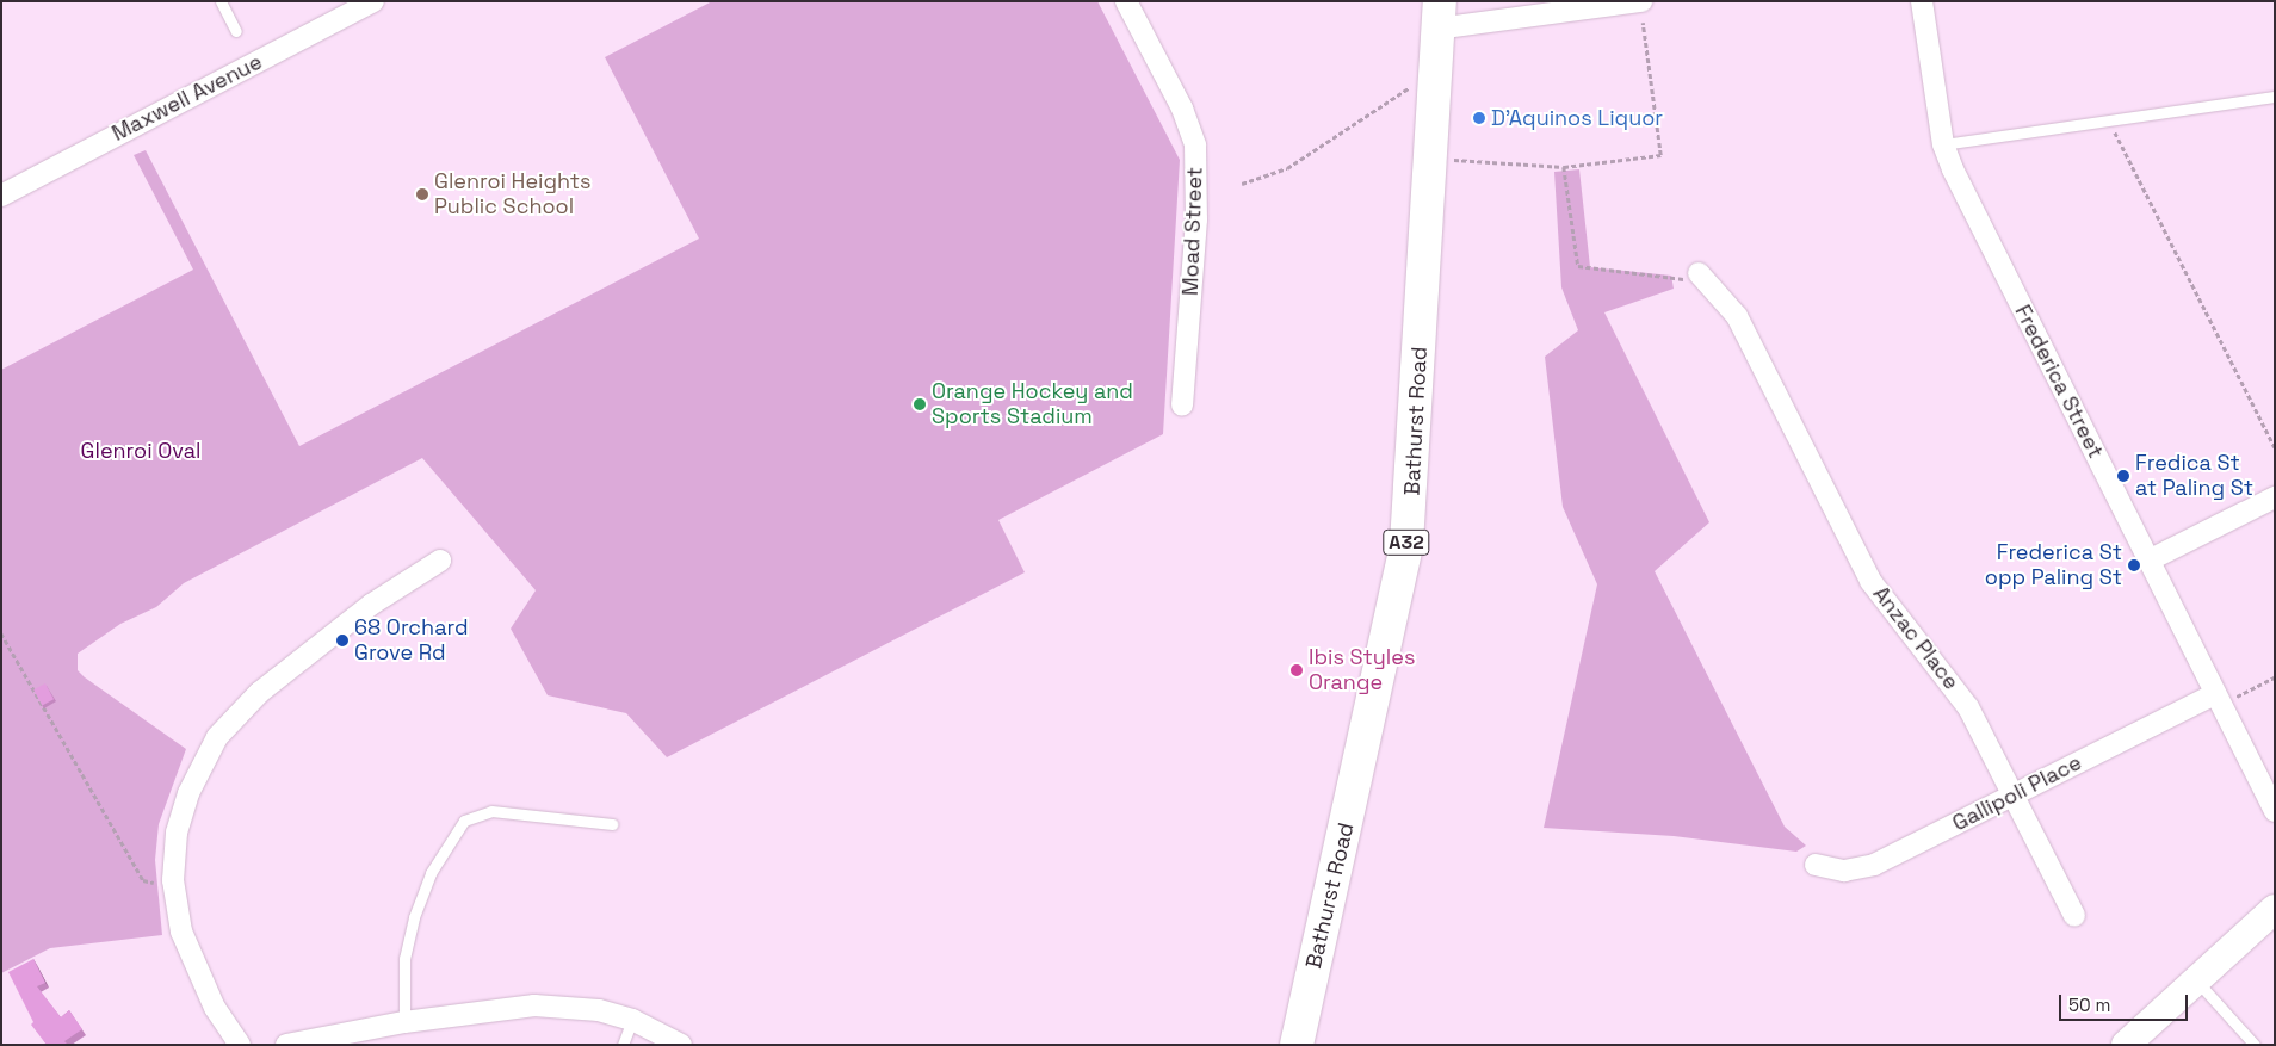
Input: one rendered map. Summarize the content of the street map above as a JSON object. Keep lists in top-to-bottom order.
{
  "streets": {
    "highway": ["Bathurst Road", "A32"],
    "street": [
      "Maxwell Avenue",
      "Moad Street",
      "Frederica Street",
      "Anzac Place",
      "Gallipoli Place"
    ]
  },
  "crossings": [
    ["Frederica Street", "Gallipoli Place"],
    ["Anzac Place", "Gallipoli Place"]
  ],
  "parks": ["Glenroi Oval"],
  "places": [
    "D'Aquinos Liquor",
    "Glenroi Heights Public School",
    "Orange Hockey and Sports Stadium",
    "Fredica St at Paling St",
    "Frederica St opp Paling St",
    "68 Orchard Grove Rd",
    "Ibis Styles Orange"
  ],
  "scale_bar": "50 m"
}
